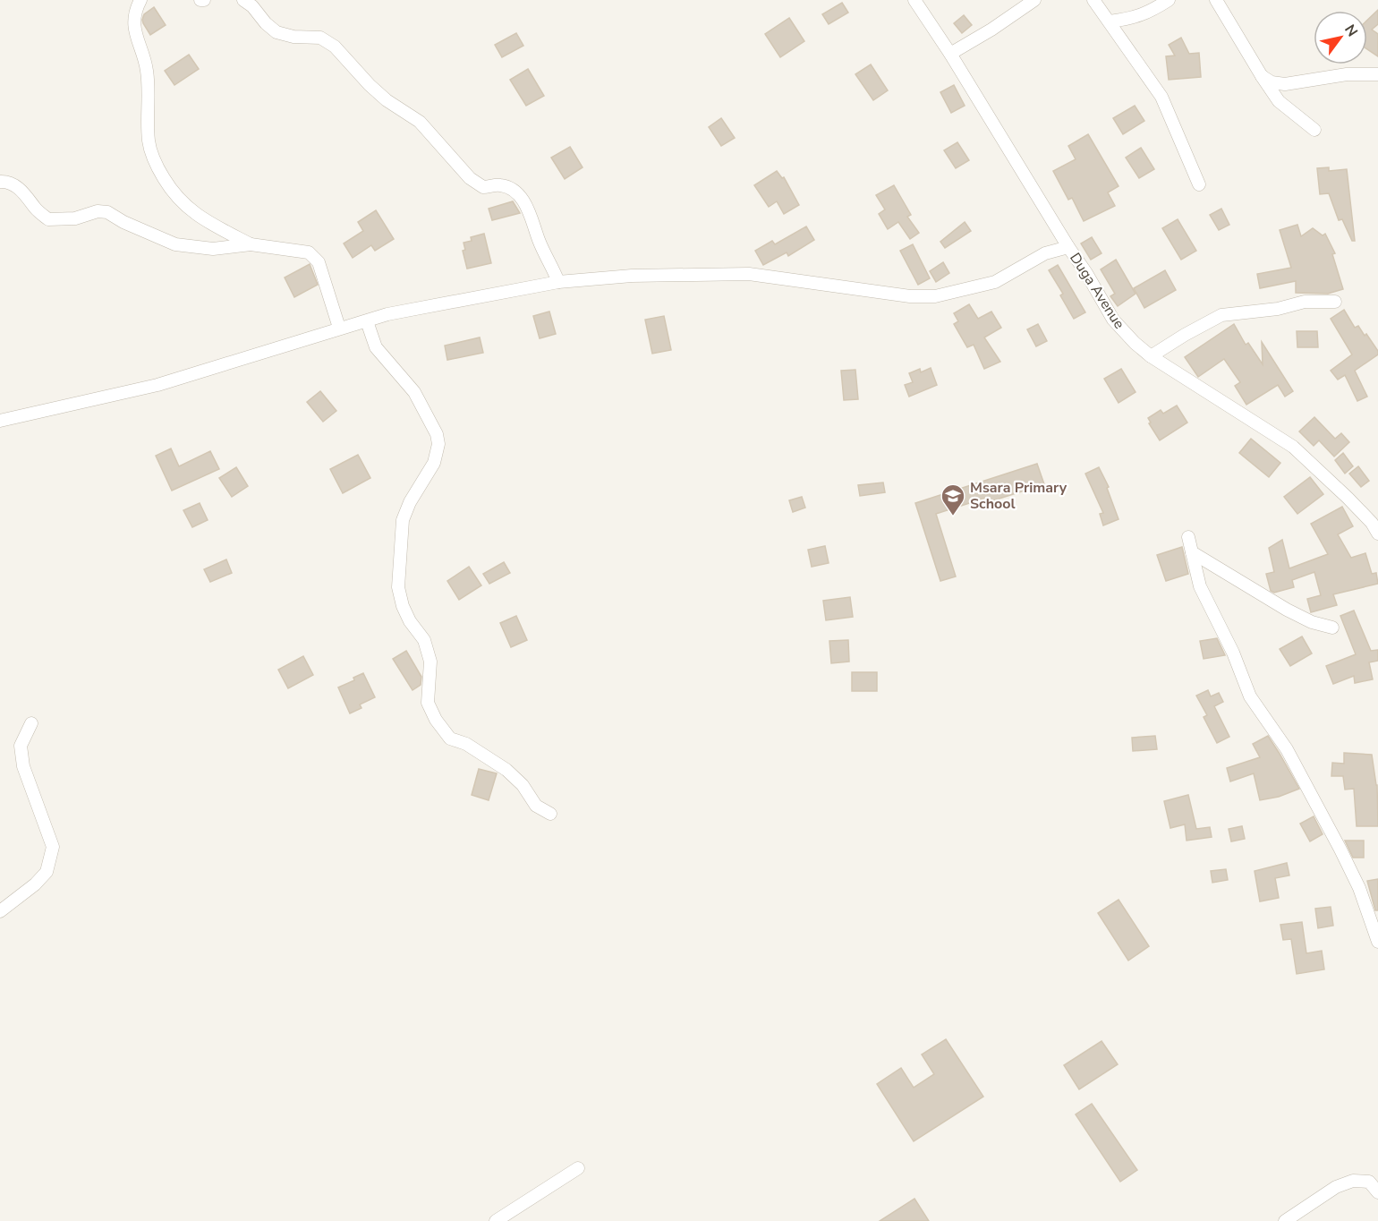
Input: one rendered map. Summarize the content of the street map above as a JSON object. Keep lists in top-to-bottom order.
{
  "streets": {
    "street": ["Duga Avenue"]
  },
  "places": {
    "school or university": ["Msara Primary School"]
  },
  "north": "top right"
}
